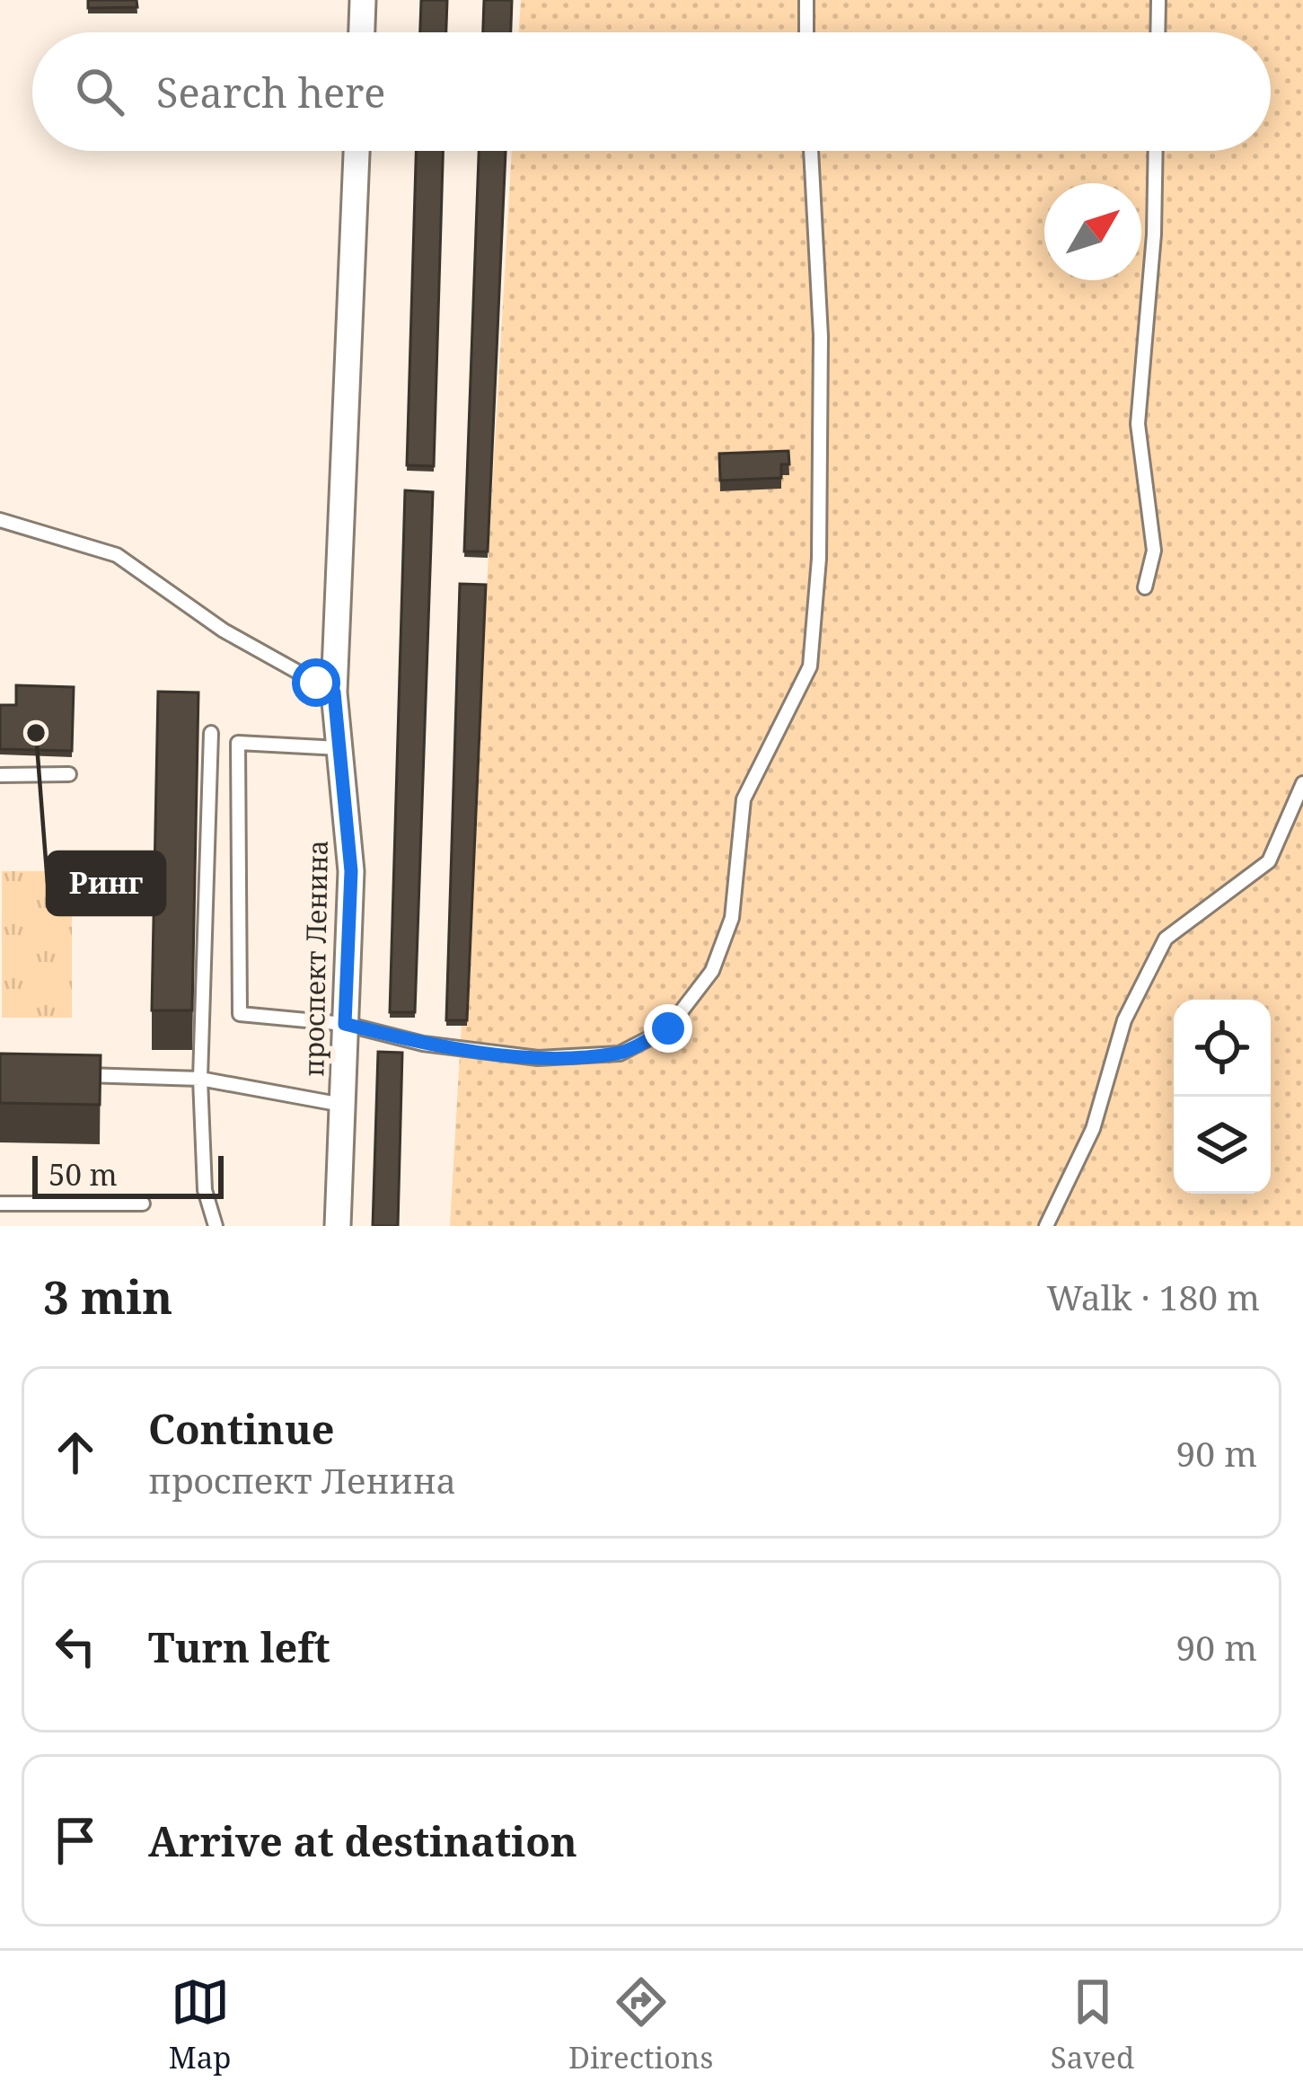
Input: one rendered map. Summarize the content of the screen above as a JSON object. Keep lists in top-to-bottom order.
{
  "streets": {
    "street": ["проспект Ленина"]
  },
  "places": ["Ринг"],
  "scale_bar": "50 m",
  "north": "top right",
  "page": {
    "search": "Search here",
    "scale": "50 m",
    "heading": ["3 min", "Walk · 180 m"],
    "list": [
      ["Continue", "проспект Ленина", "90 m"],
      ["Turn left", "90 m"],
      "Arrive at destination"
    ],
    "nav": ["Map", "Directions", "Saved"]
  }
}
